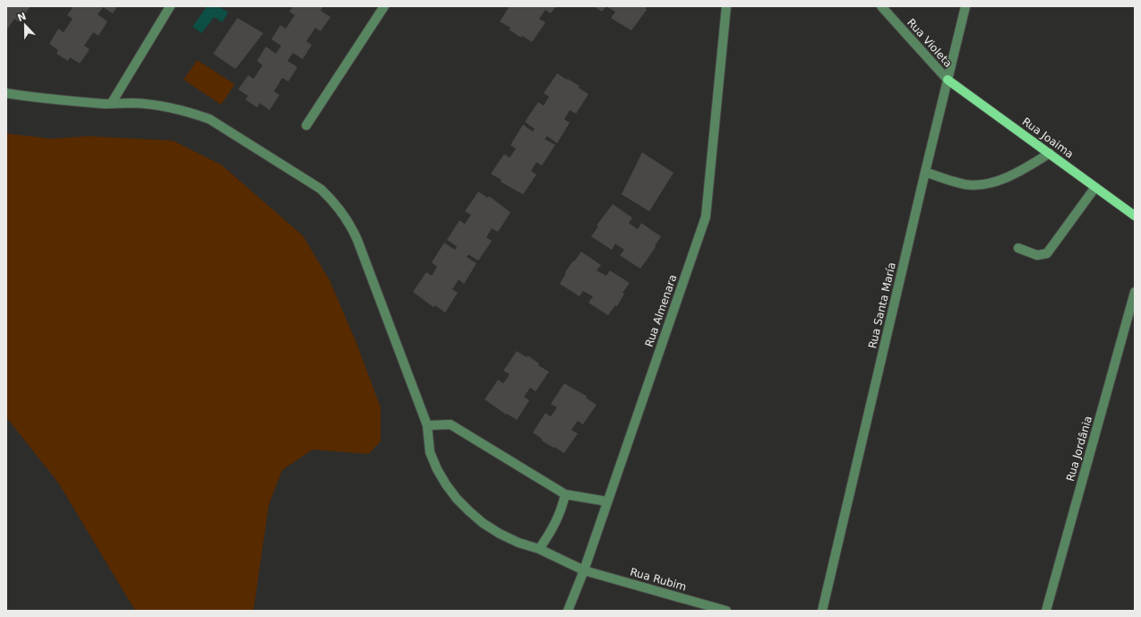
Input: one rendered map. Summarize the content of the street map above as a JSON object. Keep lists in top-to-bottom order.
{
  "streets": {
    "main road": ["Rua Joaima"],
    "street": [
      "Rua Violeta",
      "Rua Santa María",
      "Rua Almenara",
      "Rua Jordânia",
      "Rua Rubim"
    ]
  },
  "crossings": [
    ["Rua Violeta", "Rua Joaima"],
    ["Rua Violeta", "Rua Santa María"],
    ["Rua Joaima", "Rua Santa María"],
    ["Rua Almenara", "Rua Rubim"]
  ],
  "north": "top"
}
